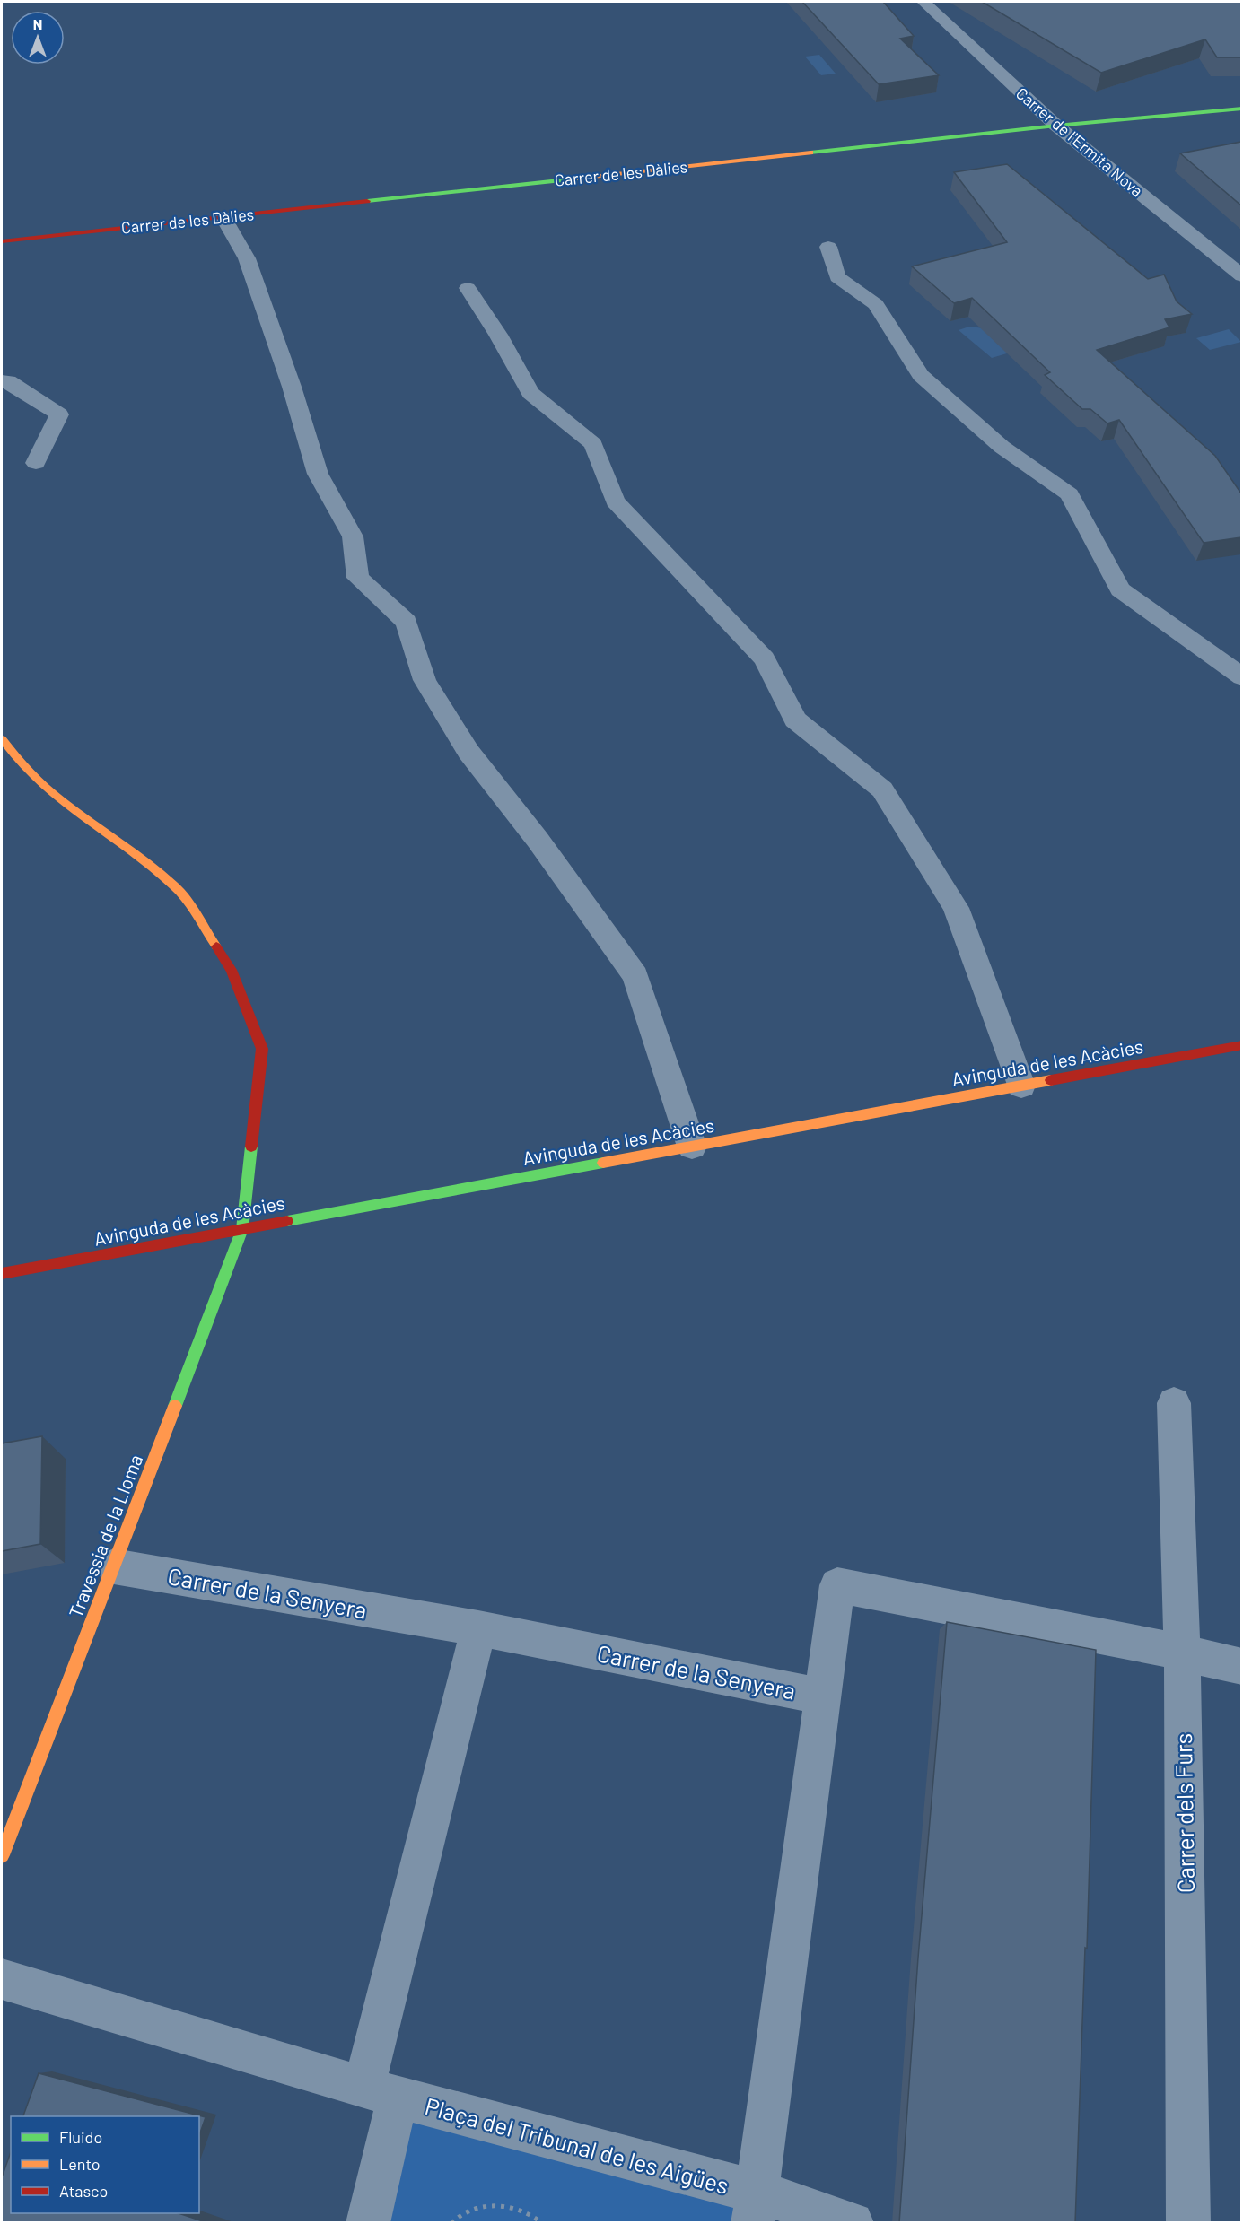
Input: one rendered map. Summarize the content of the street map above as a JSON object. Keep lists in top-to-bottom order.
{
  "streets": {
    "street": [
      "Carrer de l'Ermita Nova",
      "Carrer de les Dàlies",
      "Avinguda de les Acàcies",
      "Travessia de la Lloma",
      "Carrer de la Senyera",
      "Carrer dels Furs",
      "Plaça del Tribunal de les Aigües"
    ]
  },
  "crossings": [
    ["Carrer de l'Ermita Nova", "Carrer de les Dàlies"],
    ["Avinguda de les Acàcies", "Travessia de la Lloma"],
    ["Travessia de la Lloma", "Carrer de la Senyera"],
    ["Carrer de la Senyera", "Carrer dels Furs"]
  ],
  "legend": ["Fluido", "Lento", "Atasco"],
  "north": "top"
}
